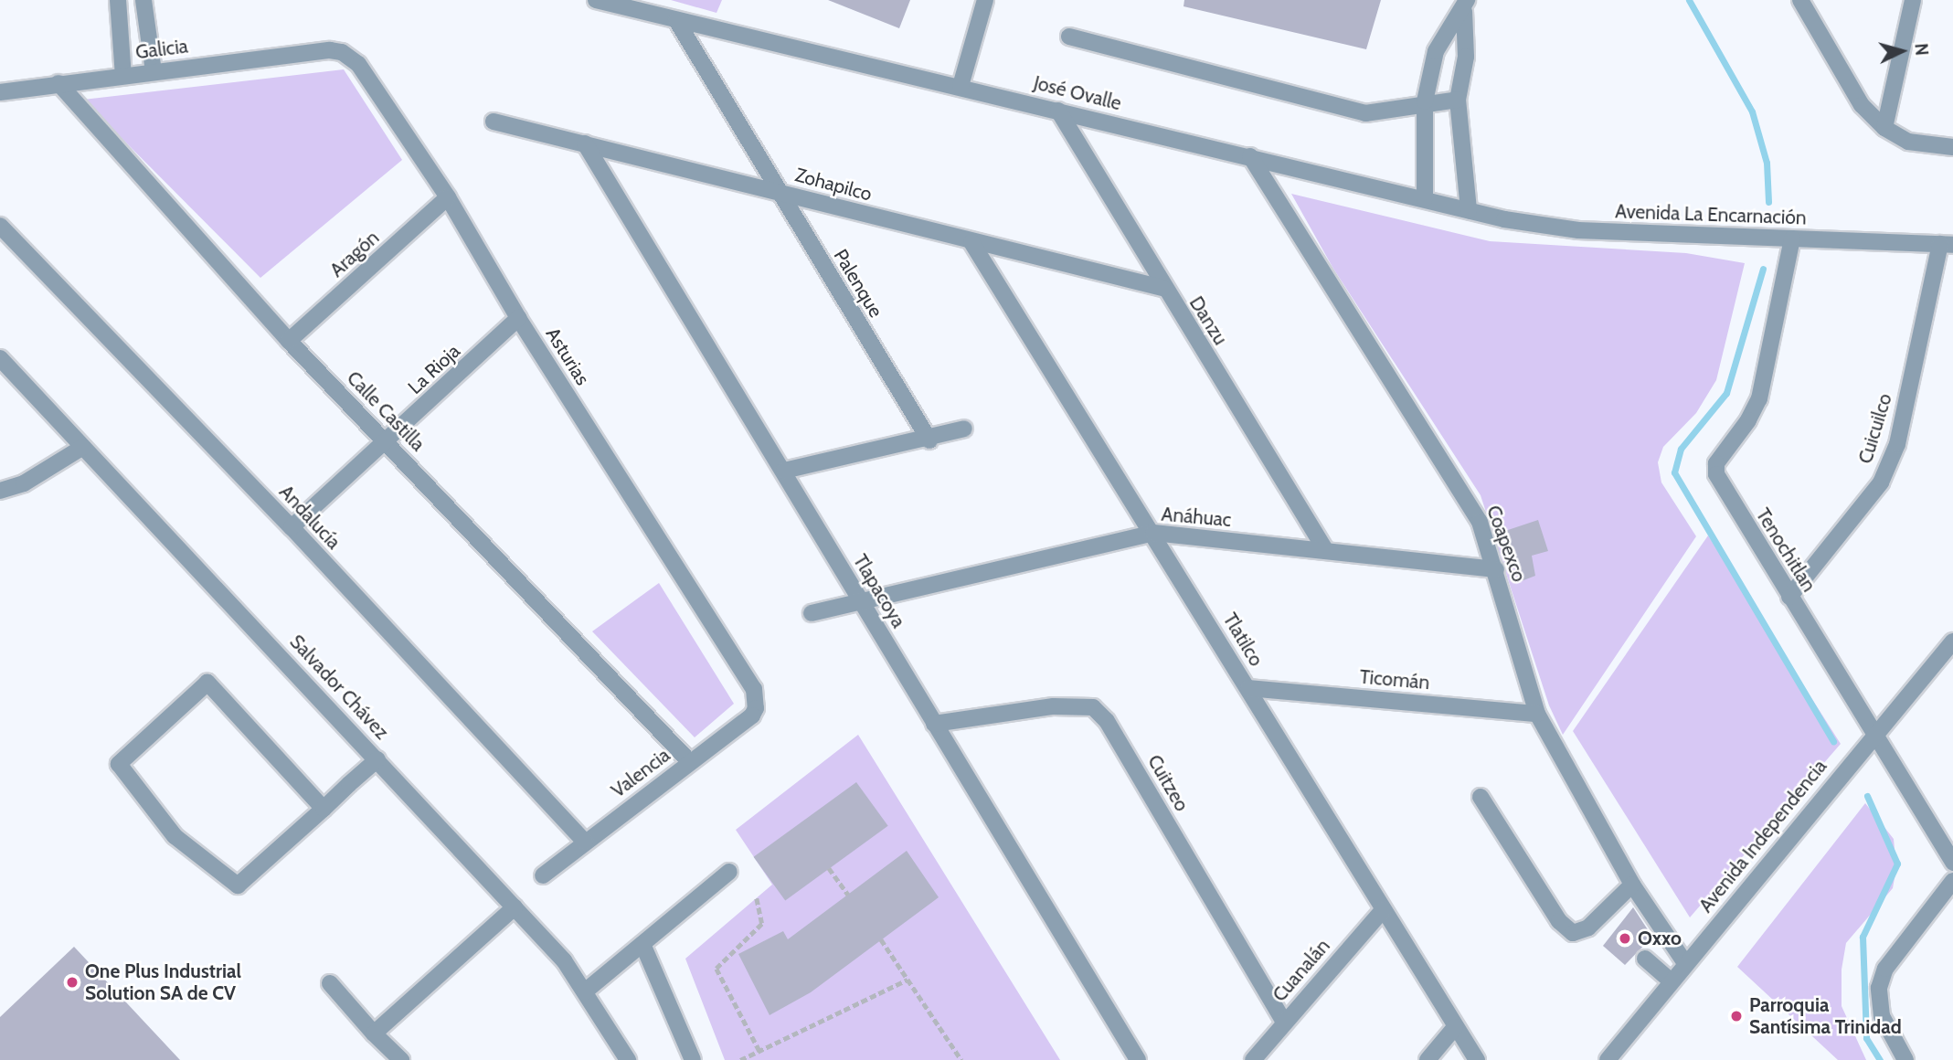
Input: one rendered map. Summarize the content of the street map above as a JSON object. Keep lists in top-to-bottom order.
{
  "streets": {
    "street": [
      "Galicia",
      "José Ovalle",
      "Zohapilco",
      "Avenida La Encarnación",
      "Aragón",
      "Palenque",
      "Danzu",
      "Asturias",
      "La Rioja",
      "Calle Castilla",
      "Cuicuilco",
      "Andalucía",
      "Anáhuac",
      "Coapexco",
      "Tenochitlan",
      "Tlapacoya",
      "Tlatilco",
      "Ticomán",
      "Salvador Chávez",
      "Valencia",
      "Cuitzeo",
      "Avenida Independencia",
      "Cuanalán"
    ]
  },
  "crossings": [
    ["Galicia", "Asturias"],
    ["Galicia", "Calle Castilla"],
    ["José Ovalle", "Avenida La Encarnación"],
    ["José Ovalle", "Palenque"],
    ["José Ovalle", "Danzu"],
    ["José Ovalle", "Coapexco"],
    ["Zohapilco", "Palenque"],
    ["Zohapilco", "Danzu"],
    ["Zohapilco", "Tlapacoya"],
    ["Zohapilco", "Tlatilco"],
    ["Avenida La Encarnación", "Cuicuilco"],
    ["Avenida La Encarnación", "Tenochitlan"],
    ["Aragón", "Asturias"],
    ["Aragón", "Calle Castilla"],
    ["Danzu", "Anáhuac"],
    ["Asturias", "La Rioja"],
    ["Asturias", "Valencia"],
    ["La Rioja", "Calle Castilla"],
    ["La Rioja", "Andalucía"],
    ["Calle Castilla", "Valencia"],
    ["Cuicuilco", "Tenochitlan"],
    ["Andalucía", "Valencia"],
    ["Anáhuac", "Coapexco"],
    ["Anáhuac", "Tlapacoya"],
    ["Anáhuac", "Tlatilco"],
    ["Coapexco", "Ticomán"],
    ["Coapexco", "Avenida Independencia"],
    ["Tenochitlan", "Avenida Independencia"],
    ["Tlapacoya", "Cuitzeo"],
    ["Tlatilco", "Ticomán"],
    ["Tlatilco", "Cuanalán"],
    ["Cuitzeo", "Cuanalán"]
  ],
  "places": ["Oxxo", "One Plus Industrial Solution SA de CV", "Parroquia Santísima Trinidad"],
  "north": "right"
}
